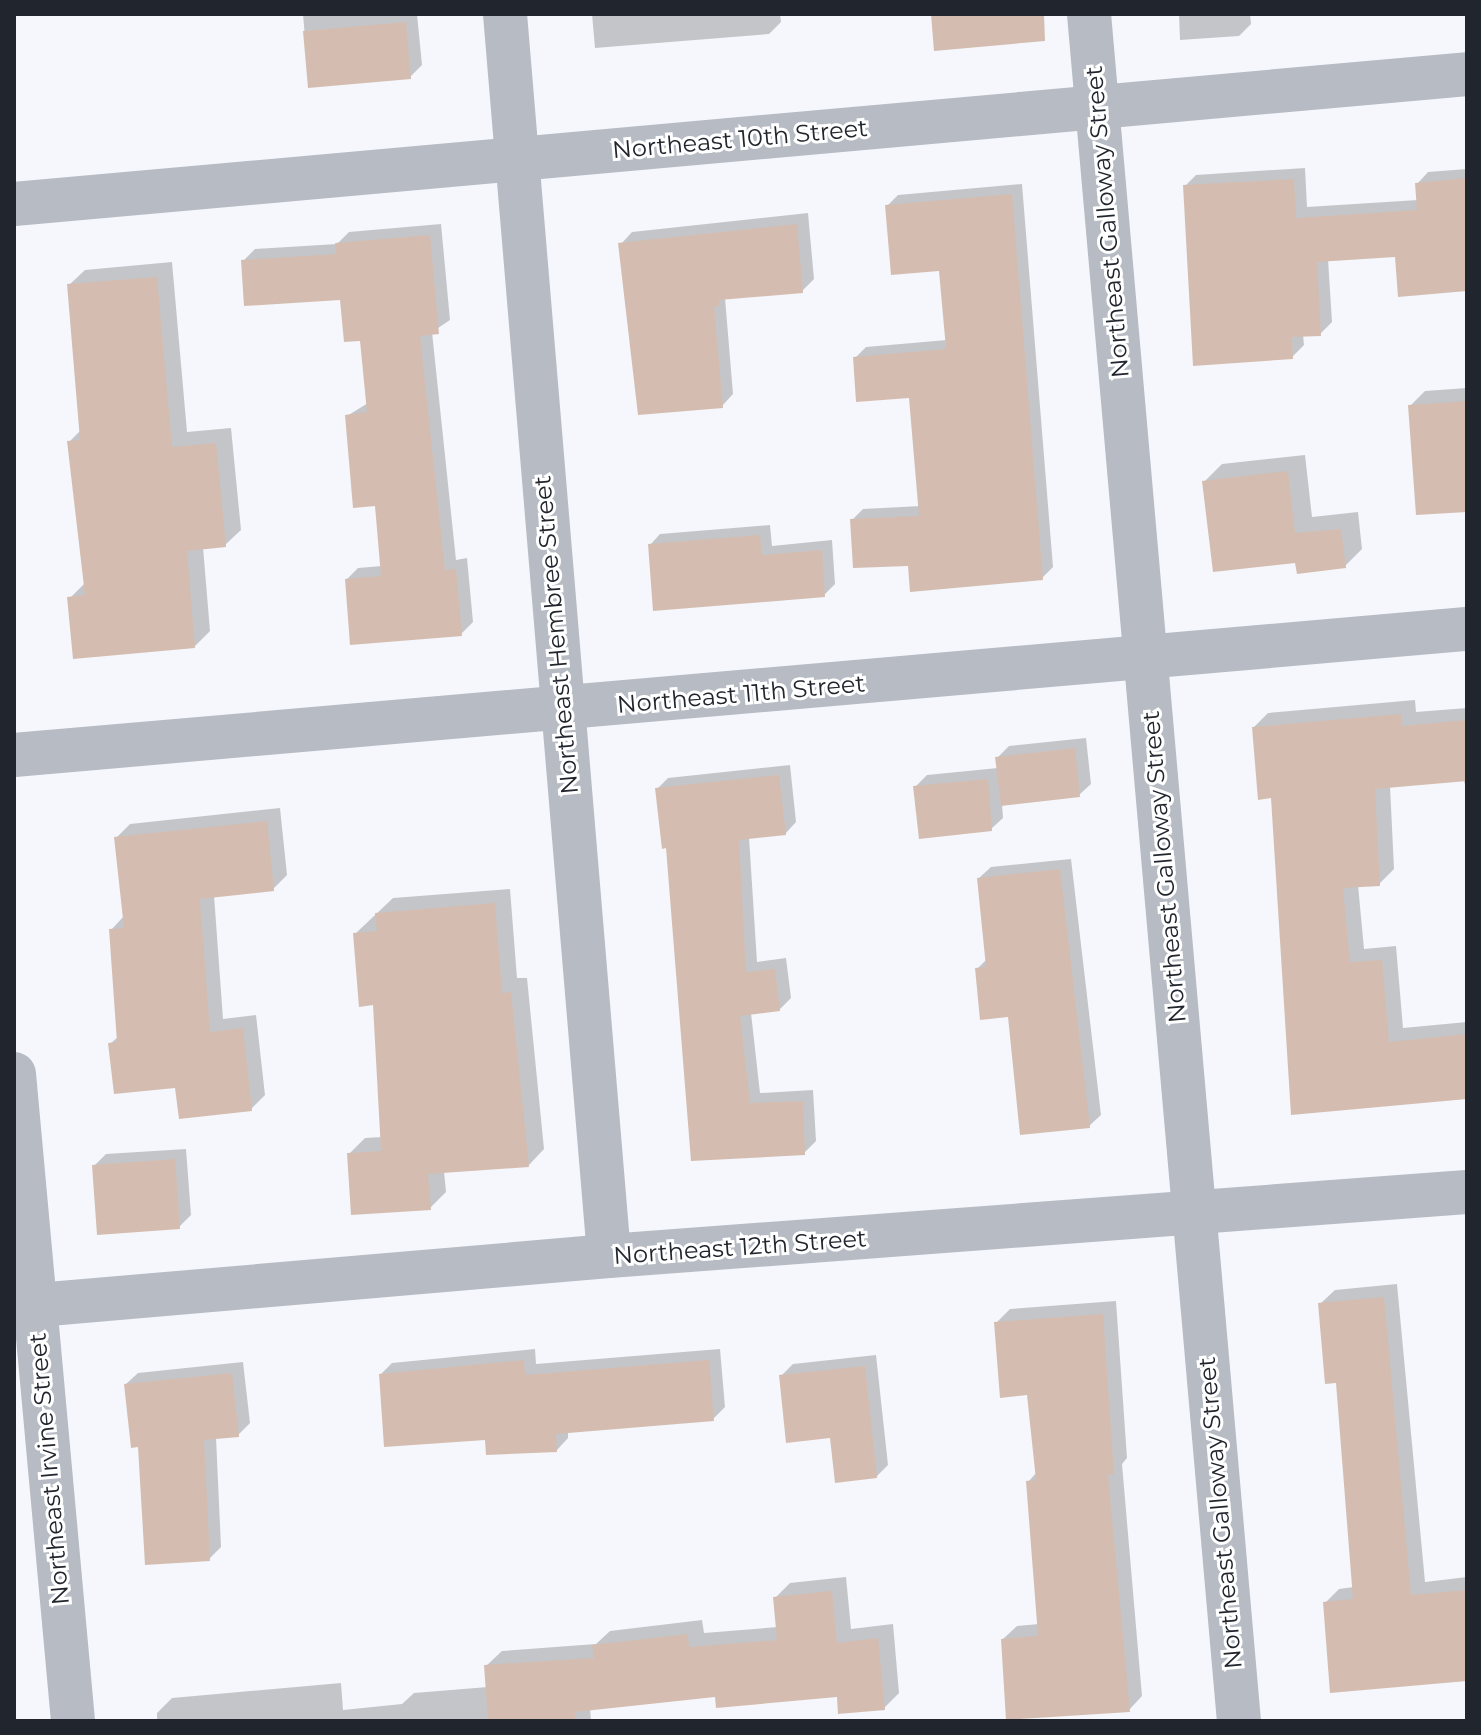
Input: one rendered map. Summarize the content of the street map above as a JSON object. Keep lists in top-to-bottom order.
{
  "streets": {
    "street": [
      "Northeast 10th Street",
      "Northeast Galloway Street",
      "Northeast Hembree Street",
      "Northeast 11th Street",
      "Northeast 12th Street",
      "Northeast Irvine Street"
    ]
  },
  "crossings": [
    ["Northeast 10th Street", "Northeast Galloway Street"],
    ["Northeast 10th Street", "Northeast Hembree Street"],
    ["Northeast Galloway Street", "Northeast 11th Street"],
    ["Northeast Galloway Street", "Northeast 12th Street"],
    ["Northeast Hembree Street", "Northeast 11th Street"],
    ["Northeast Hembree Street", "Northeast 12th Street"],
    ["Northeast 12th Street", "Northeast Irvine Street"]
  ]
}
